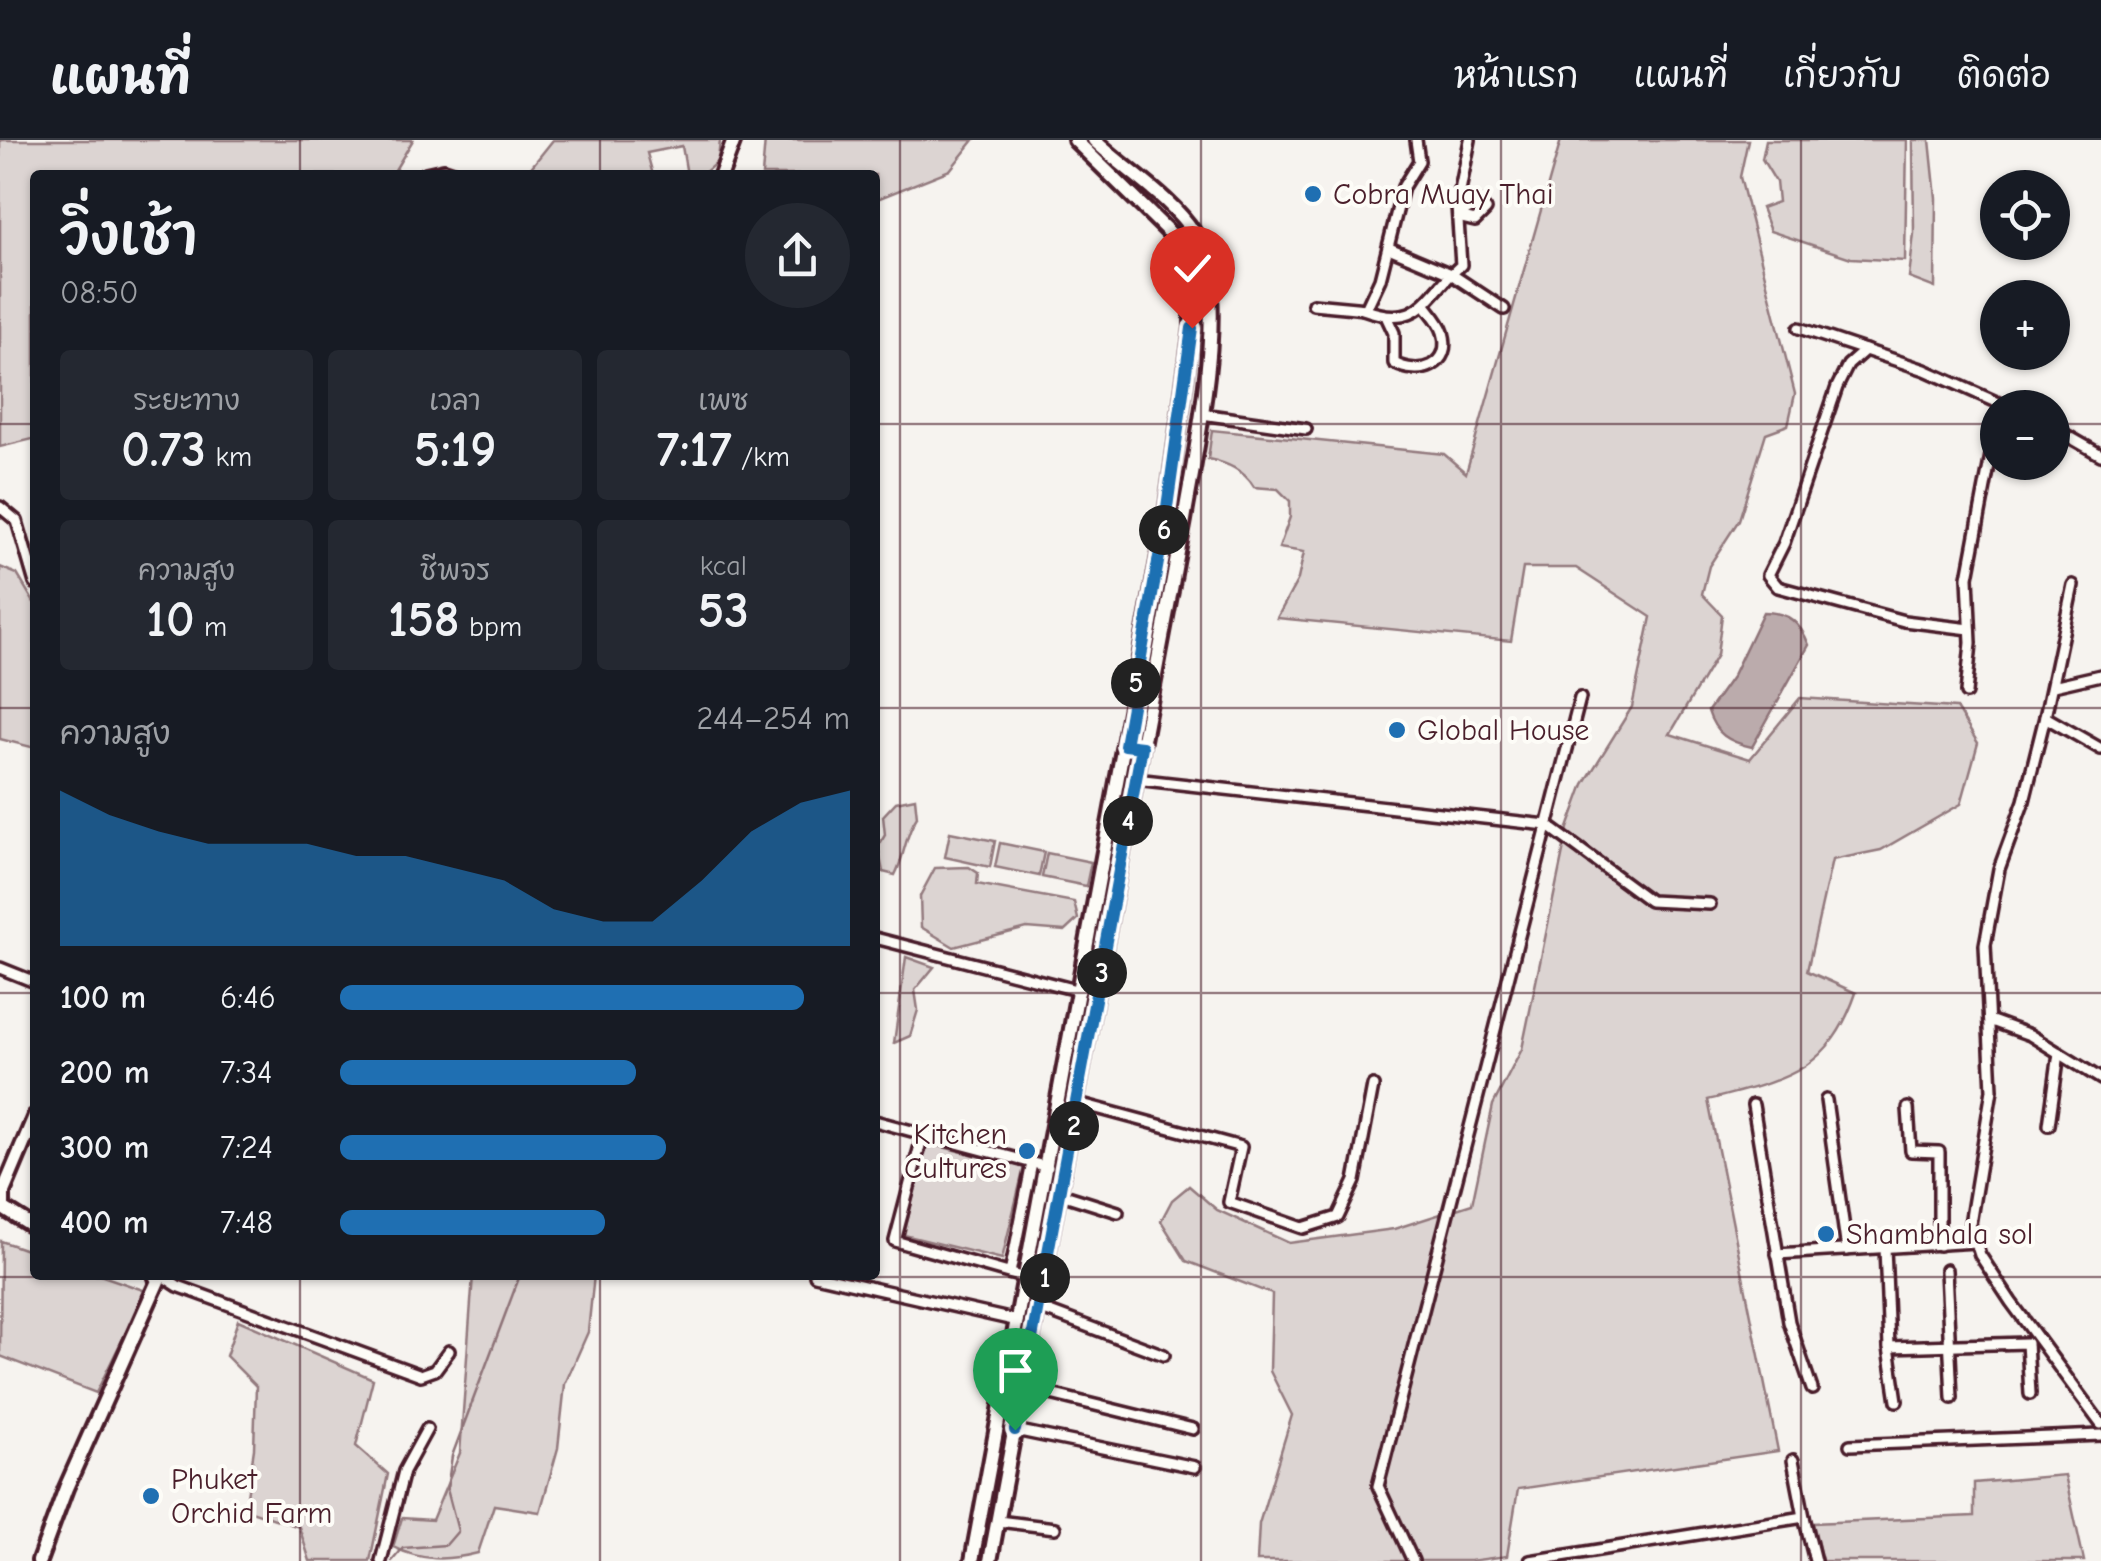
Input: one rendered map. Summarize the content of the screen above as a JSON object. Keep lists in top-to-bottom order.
{
  "places": [
    "Cobra Muay Thai",
    "Global House",
    "Kitchen Cultures",
    "Shambhala sol",
    "Phuket Orchid Farm"
  ],
  "page": {
    "header": "แผนที่",
    "nav": [
      "หน้าแรก",
      "แผนที่",
      "เกี่ยวกับ",
      "ติดต่อ"
    ],
    "map_buttons": ["+", "−"],
    "heading": ["วิ่งเช้า", "08:50"],
    "stats": [
      ["ระยะทาง", "0.73 km"],
      ["เวลา", "5:19"],
      ["เพซ", "7:17 /km"],
      ["ความสูง", "10 m"],
      ["ชีพจร", "158 bpm"],
      ["kcal", "53"]
    ],
    "pins": [
      "6",
      "5",
      "4",
      "3",
      "2",
      "1"
    ],
    "chart": ["ความสูง", "244–254 m"],
    "list": [
      {
        "name": "100 m",
        "note": "6:46"
      },
      {
        "name": "200 m",
        "note": "7:34"
      },
      {
        "name": "300 m",
        "note": "7:24"
      },
      {
        "name": "400 m",
        "note": "7:48"
      }
    ]
  }
}
